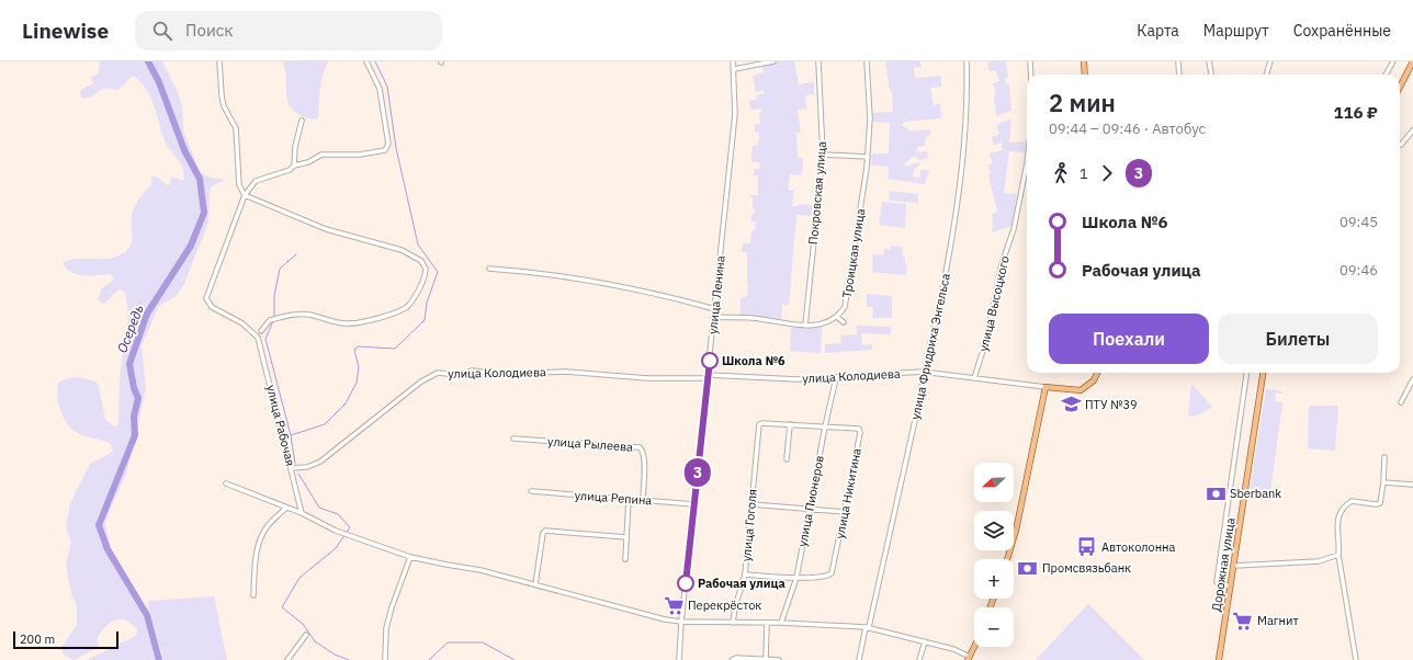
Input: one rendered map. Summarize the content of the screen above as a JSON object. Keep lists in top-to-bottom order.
{
  "streets": {
    "main road": ["Дорожная улица"],
    "street": [
      "Покровская улица",
      "Троицкая улица",
      "улица Ленина",
      "улица Высоцкого",
      "улица Фридриха Энгельса",
      "улица Колодиева",
      "улица Рабочая",
      "улица Рылеева",
      "улица Никитина",
      "улица Репина",
      "улица Пионеров",
      "улица Гоголя"
    ]
  },
  "crossings": [
    ["улица Ленина", "улица Колодиева"],
    ["улица Ленина", "улица Репина"],
    ["улица Высоцкого", "улица Колодиева"],
    ["улица Фридриха Энгельса", "улица Колодиева"],
    ["улица Колодиева", "улица Рабочая"],
    ["улица Колодиева", "улица Пионеров"],
    ["улица Рылеева", "улица Репина"],
    ["улица Никитина", "улица Пионеров"],
    ["улица Никитина", "улица Гоголя"]
  ],
  "water": ["Осередь"],
  "places": {
    "other": ["Школа №6", "Рабочая улица"],
    "school or university": ["ПТУ №39"],
    "bank": ["Sberbank", "Промсвязьбанк"],
    "bus stop": ["Автоколонна"],
    "supermarket": ["Перекрёсток", "Магнит"]
  },
  "lines": ["bus line 3"],
  "scale_bar": "200 m",
  "north": "left",
  "page": {
    "header": "Linewise",
    "search": "Поиск",
    "nav": ["Карта", "Маршрут", "Сохранённые"],
    "on_map": "3",
    "heading": ["2 мин", "09:44 – 09:46 · Автобус", "116 ₽"],
    "legs": ["1", "3"],
    "list": [
      {
        "name": "Школа №6",
        "value": "09:45"
      },
      {
        "name": "Рабочая улица",
        "value": "09:46"
      }
    ],
    "buttons": ["Поехали", "Билеты"],
    "map_buttons": ["+", "−"],
    "scale": "200 m"
  }
}
